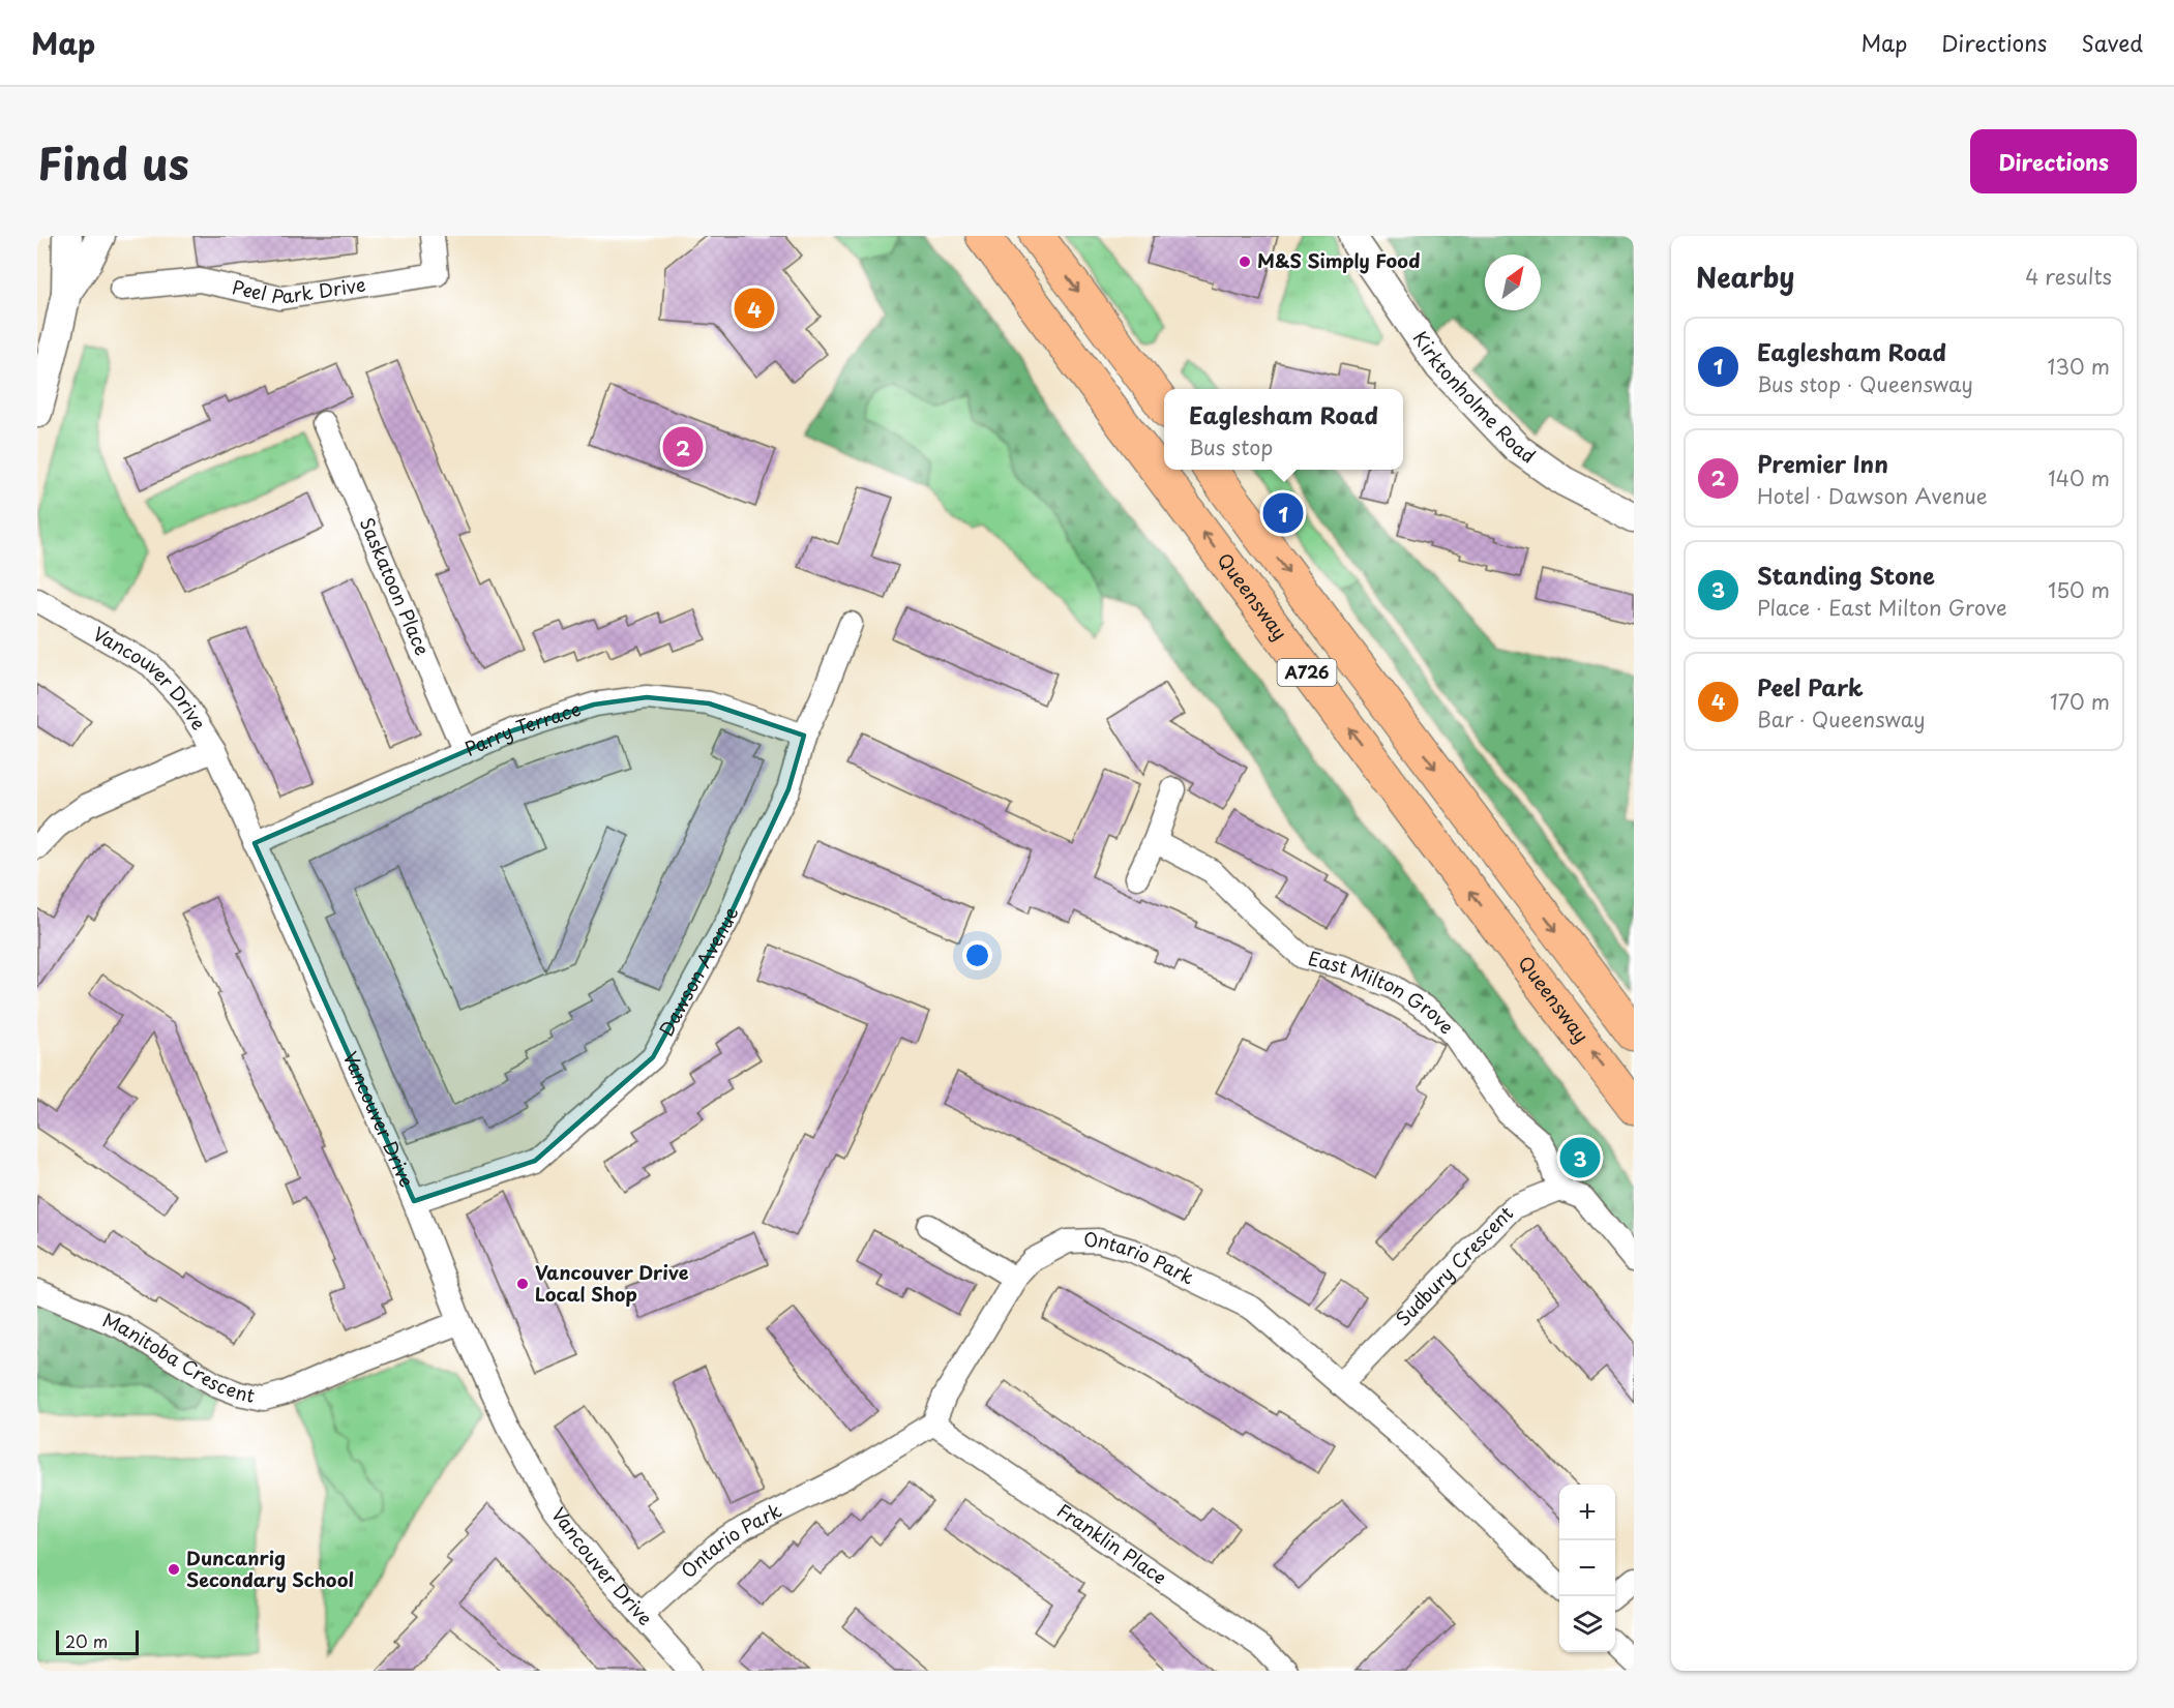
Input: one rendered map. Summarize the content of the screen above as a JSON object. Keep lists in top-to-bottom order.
{
  "streets": {
    "highway": ["Queensway", "A726"],
    "street": [
      "Peel Park Drive",
      "Kirktonholme Road",
      "Saskatoon Place",
      "Vancouver Drive",
      "Parry Terrace",
      "Dawson Avenue",
      "East Milton Grove",
      "Ontario Park",
      "Sudbury Crescent",
      "Manitoba Crescent",
      "Franklin Place"
    ]
  },
  "crossings": [
    ["Saskatoon Place", "Parry Terrace"],
    ["Vancouver Drive", "Parry Terrace"],
    ["Vancouver Drive", "Dawson Avenue"],
    ["Vancouver Drive", "Ontario Park"],
    ["Vancouver Drive", "Manitoba Crescent"],
    ["Parry Terrace", "Dawson Avenue"],
    ["East Milton Grove", "Sudbury Crescent"],
    ["Ontario Park", "Sudbury Crescent"],
    ["Ontario Park", "Franklin Place"]
  ],
  "places": ["M&S Simply Food", "Vancouver Drive Local Shop", "Duncanrig Secondary School"],
  "scale_bar": "20 m",
  "north": "top right",
  "page": {
    "header": "Map",
    "nav": ["Map", "Directions", "Saved"],
    "title": "Find us",
    "buttons": "Directions",
    "heading": ["Nearby", "4 results"],
    "pins": [
      "4",
      "2",
      "1",
      "3"
    ],
    "list": [
      {
        "mark": "1",
        "name": "Eaglesham Road",
        "note": "Bus stop · Queensway",
        "value": "130 m"
      },
      {
        "mark": "2",
        "name": "Premier Inn",
        "note": "Hotel · Dawson Avenue",
        "value": "140 m"
      },
      {
        "mark": "3",
        "name": "Standing Stone",
        "note": "Place · East Milton Grove",
        "value": "150 m"
      },
      {
        "mark": "4",
        "name": "Peel Park",
        "note": "Bar · Queensway",
        "value": "170 m"
      }
    ],
    "popup": ["Eaglesham Road", "Bus stop"],
    "map_buttons": ["+", "−"],
    "scale": "20 m"
  }
}
